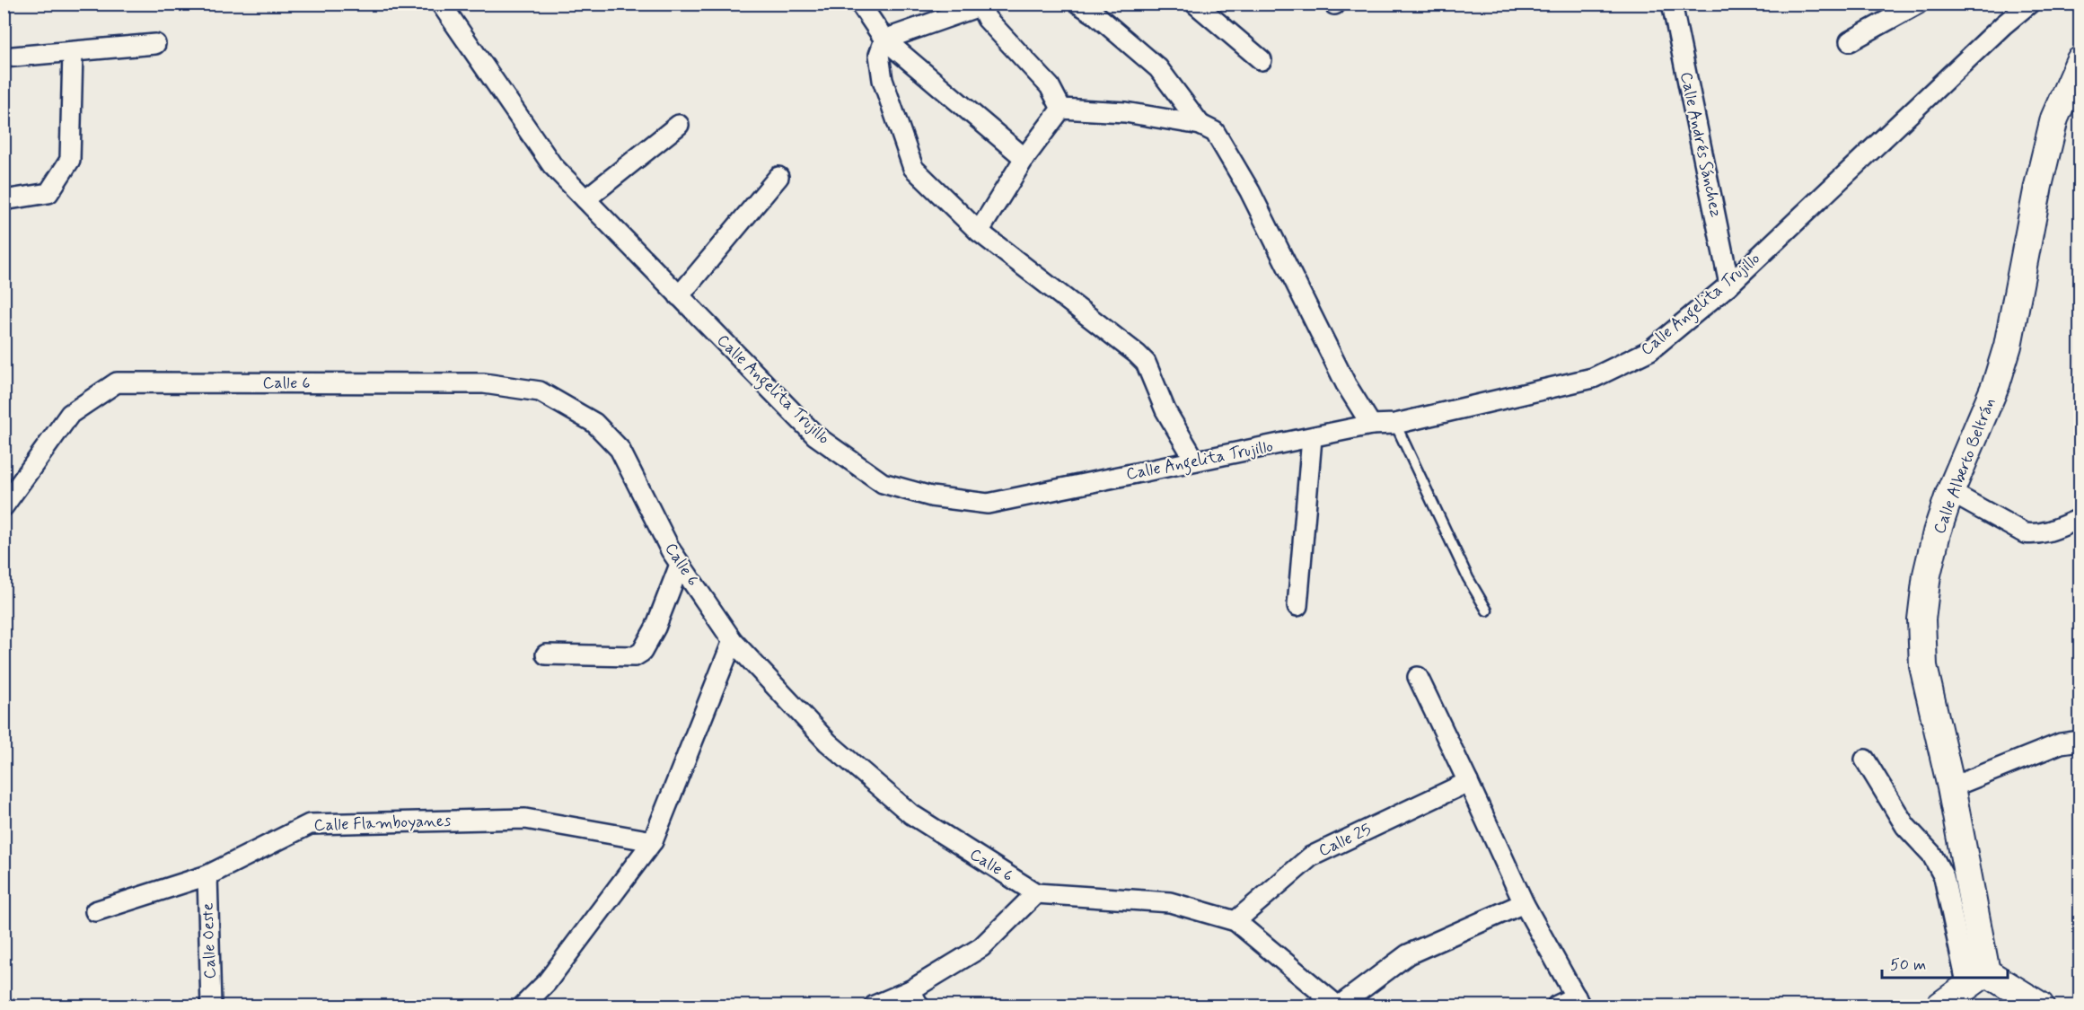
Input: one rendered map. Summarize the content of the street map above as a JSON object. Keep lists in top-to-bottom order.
{
  "streets": {
    "main road": ["Calle Alberto Beltrán"],
    "street": [
      "Calle Andrés Sánchez",
      "Calle Angelita Trujillo",
      "Calle 6",
      "Calle Flamboyanes",
      "Calle 25",
      "Calle Oeste"
    ]
  },
  "crossings": [
    ["Calle Andrés Sánchez", "Calle Angelita Trujillo"],
    ["Calle 6", "Calle 25"],
    ["Calle Flamboyanes", "Calle Oeste"]
  ],
  "scale_bar": "50 m"
}
